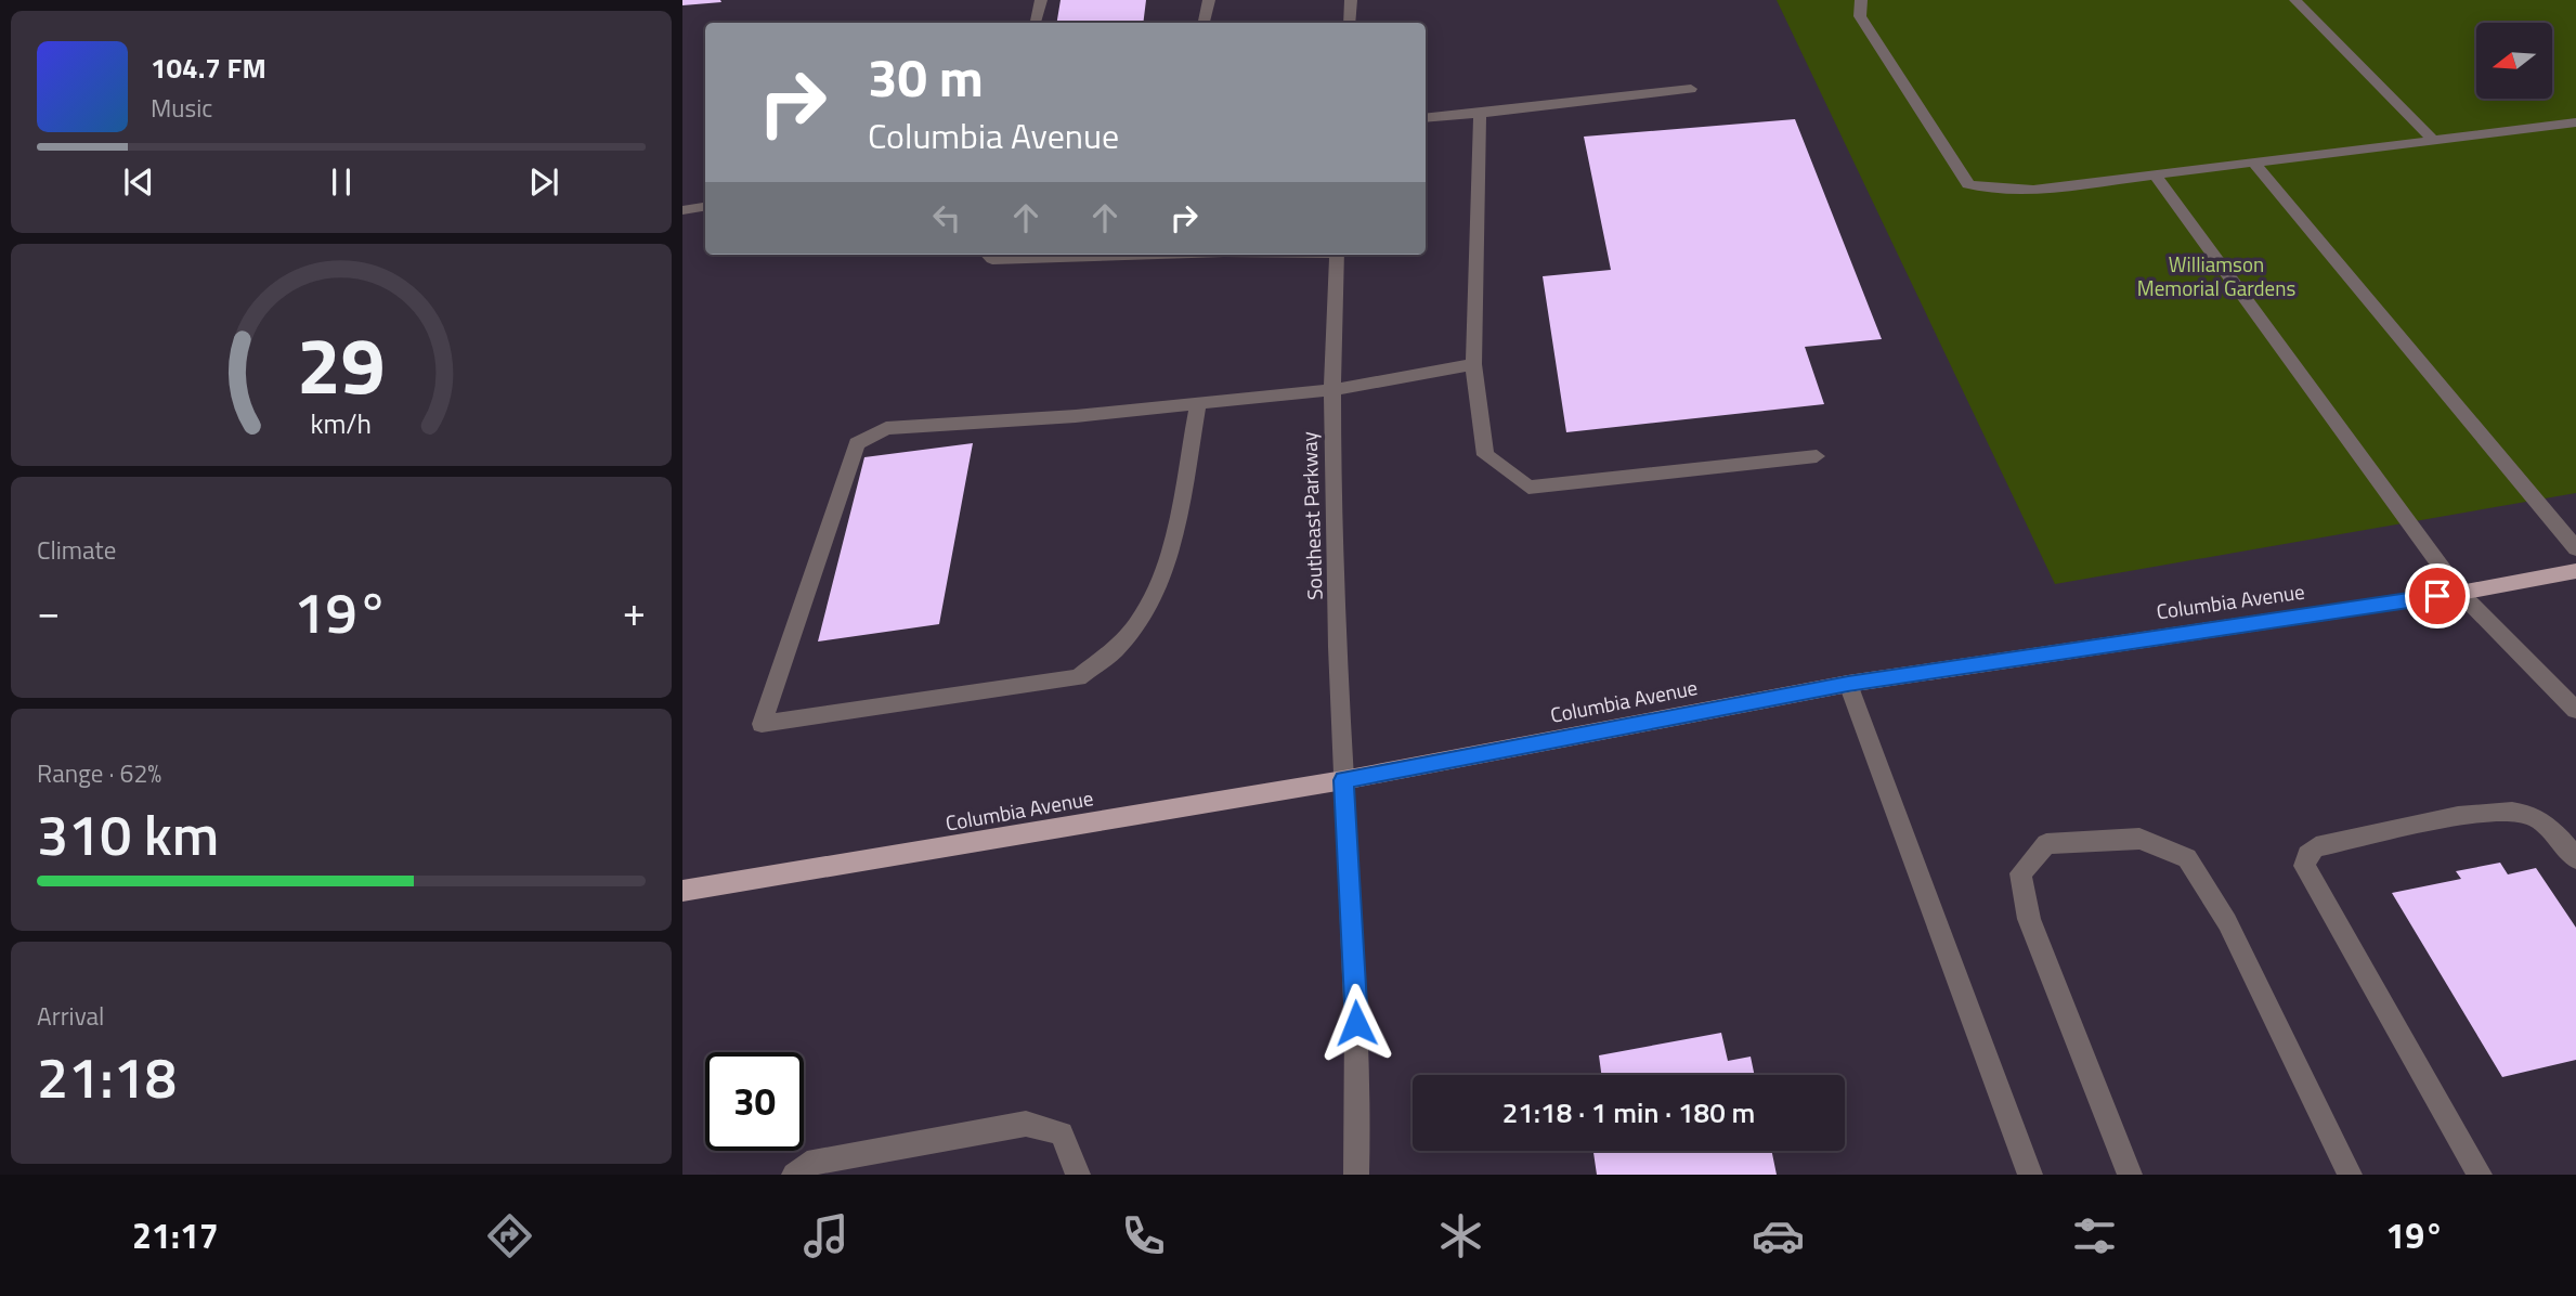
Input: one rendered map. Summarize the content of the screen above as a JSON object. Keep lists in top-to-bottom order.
{
  "streets": {
    "main road": ["Columbia Avenue"],
    "street": ["Southeast Parkway"]
  },
  "crossings": [
    ["Southeast Parkway", "Columbia Avenue"]
  ],
  "parks": ["Williamson Memorial Gardens"],
  "north": "left",
  "page": {
    "turn": ["30 m", "Columbia Avenue"],
    "song": ["104.7 FM", "Music"],
    "tile": [
      "Climate",
      ["Range · 62%", "310 km"],
      ["Arrival", "21:18"]
    ],
    "heat": ["−", "19°", "+"],
    "limit": "30",
    "trip": "21:18 · 1 min · 180 m",
    "tabs": ["21:17", "19°"],
    "gauge": ["29", "km/h"]
  }
}
